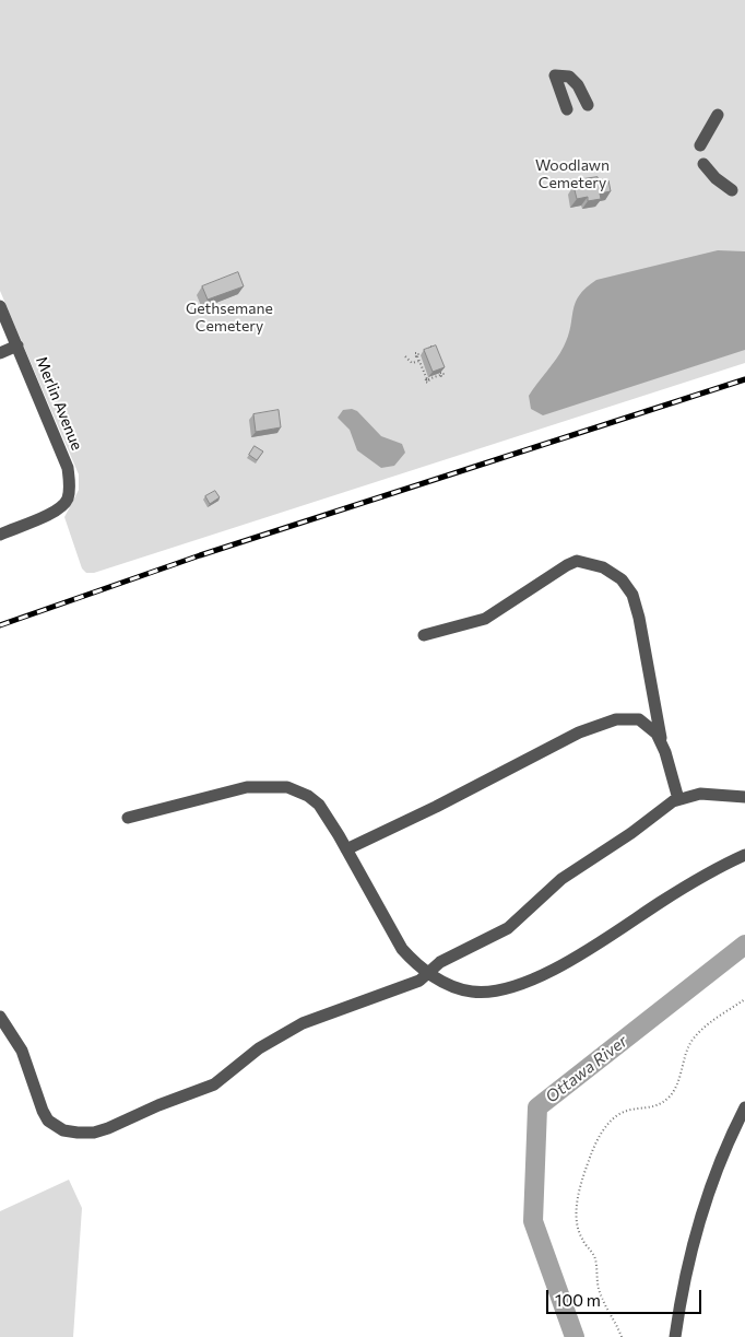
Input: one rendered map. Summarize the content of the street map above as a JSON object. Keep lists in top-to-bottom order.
{
  "streets": {
    "street": ["Merlin Avenue"]
  },
  "water": ["Ottawa River"],
  "parks": ["Woodlawn Cemetery", "Gethsemane Cemetery"],
  "scale_bar": "100 m"
}
